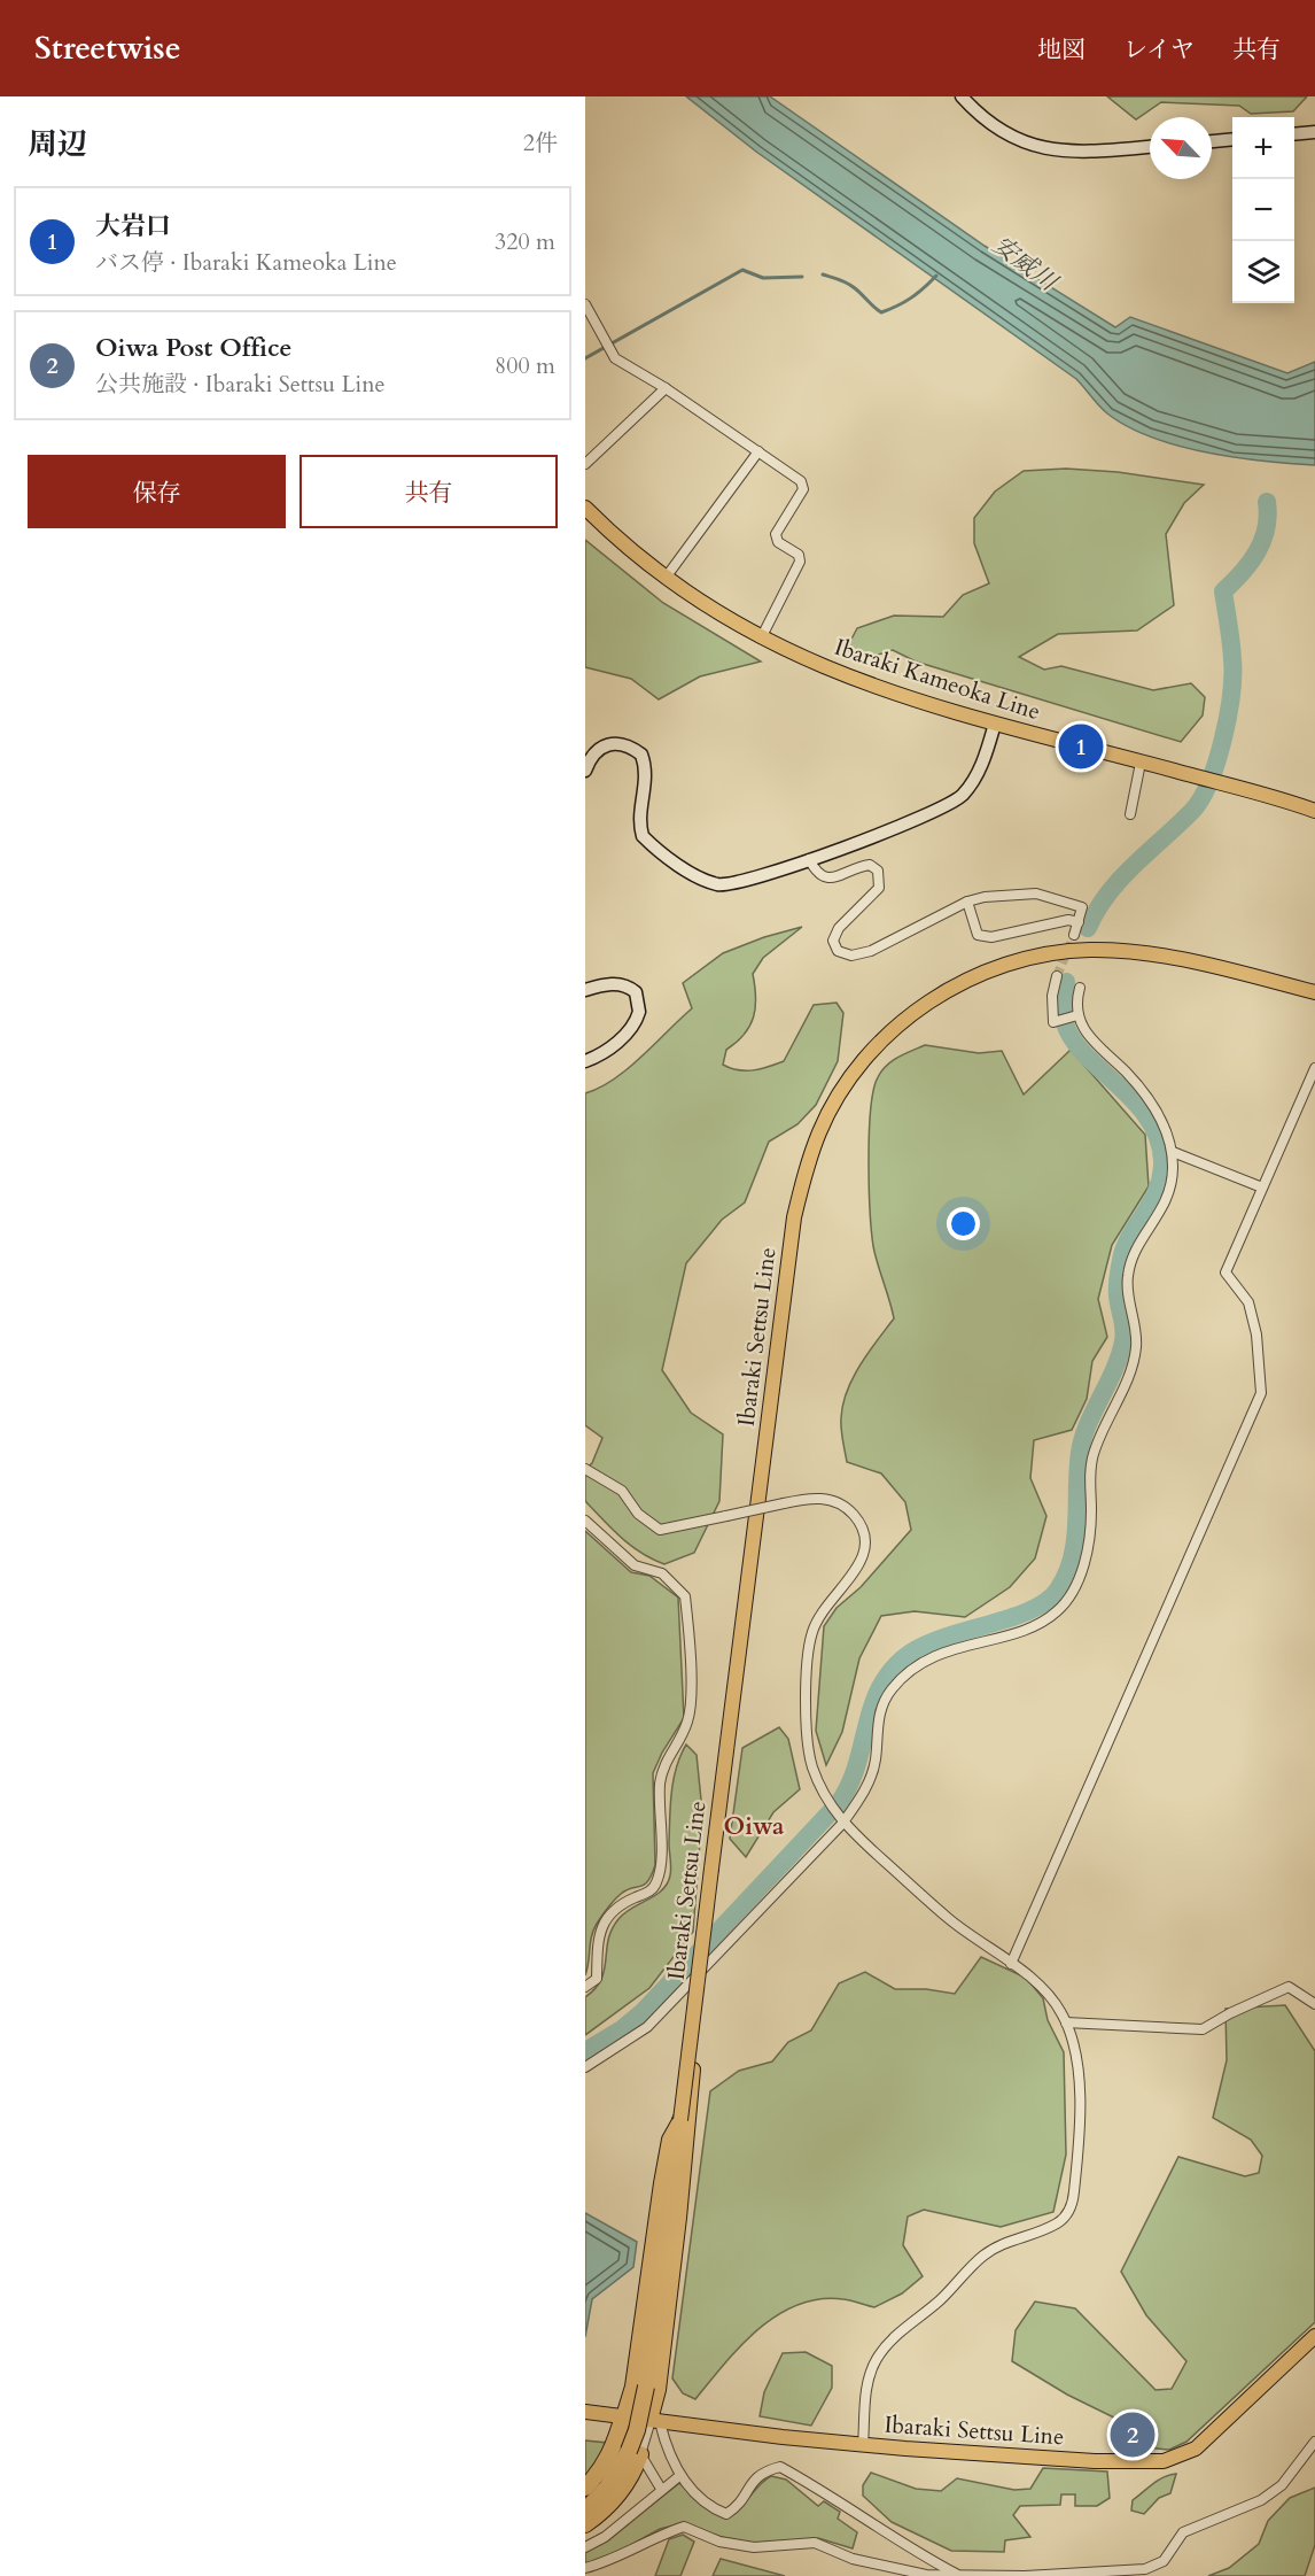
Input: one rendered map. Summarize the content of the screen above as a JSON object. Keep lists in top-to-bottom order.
{
  "streets": {
    "main road": ["Ibaraki Kameoka Line", "Ibaraki Settsu Line"]
  },
  "districts": ["Oiwa"],
  "water": ["安威川"],
  "north": "top left",
  "page": {
    "header": "Streetwise",
    "nav": ["地図", "レイヤ", "共有"],
    "heading": ["周辺", "2件"],
    "map_buttons": ["+", "−"],
    "list": [
      {
        "mark": "1",
        "name": "大岩口",
        "note": "バス停 · Ibaraki Kameoka Line",
        "value": "320 m"
      },
      {
        "mark": "2",
        "name": "Oiwa Post Office",
        "note": "公共施設 · Ibaraki Settsu Line",
        "value": "800 m"
      }
    ],
    "buttons": ["保存", "共有"],
    "pins": ["1", "2"]
  }
}
